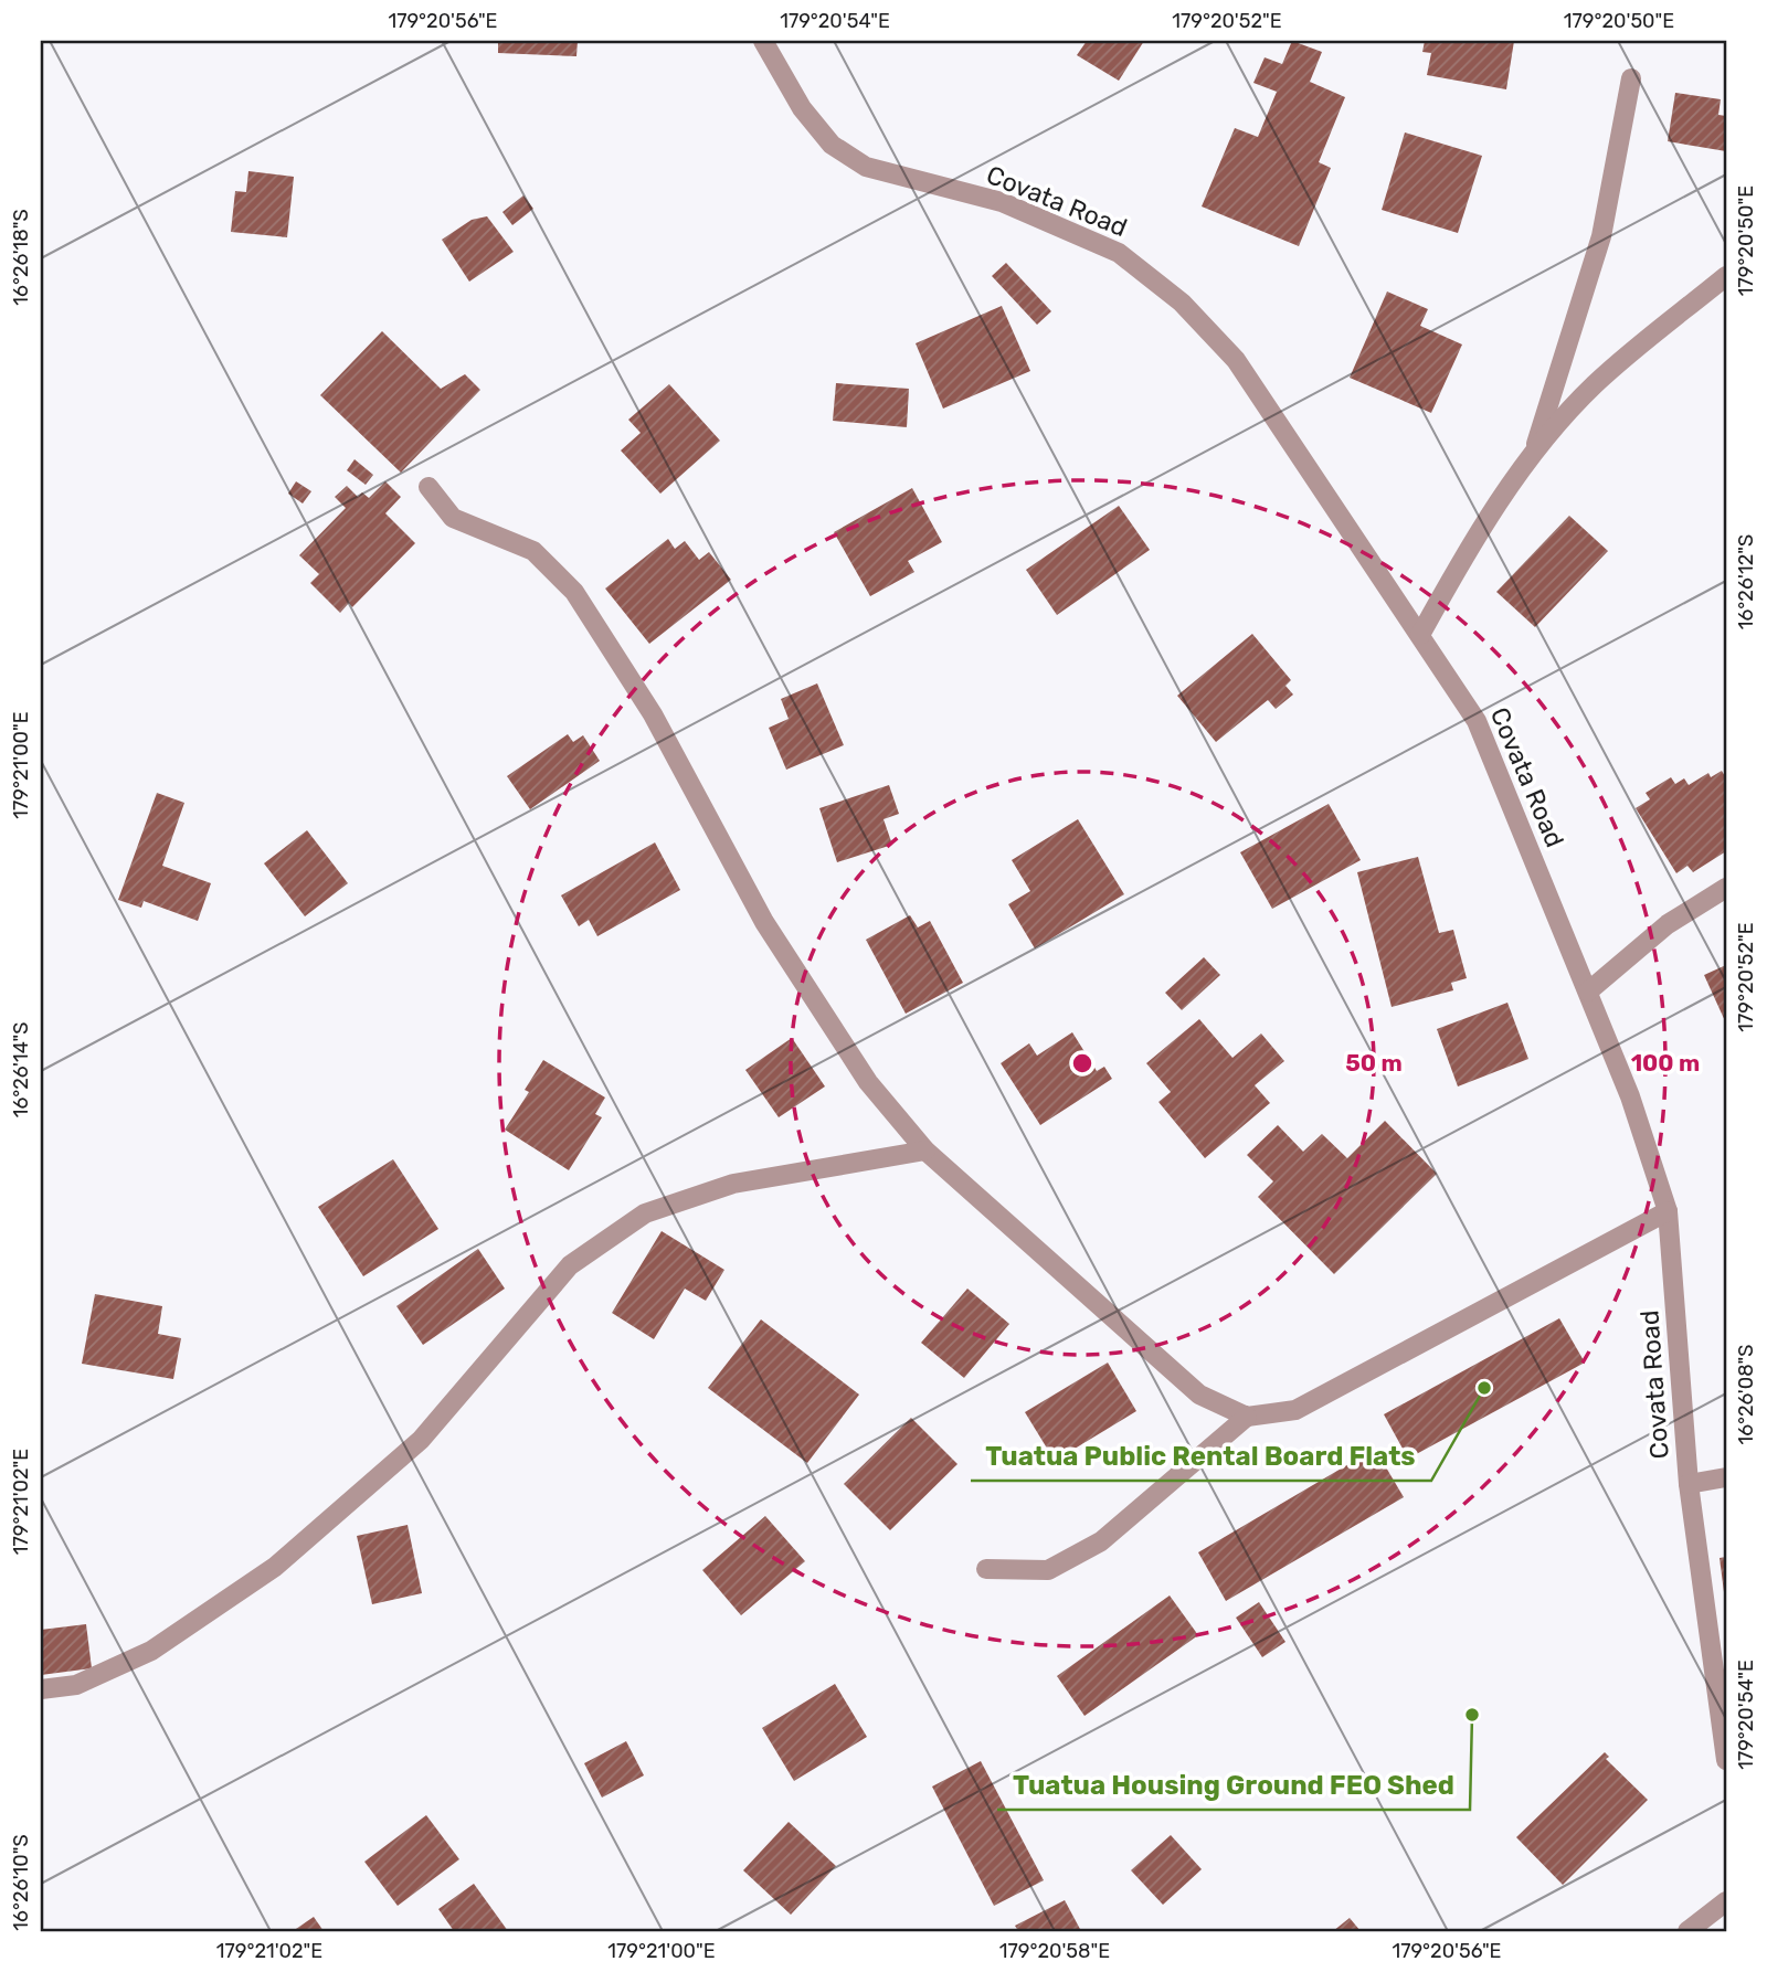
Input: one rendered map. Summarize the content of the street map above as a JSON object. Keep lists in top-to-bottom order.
{
  "streets": {
    "street": ["Covata Road"]
  },
  "places": ["Tuatua Public Rental Board Flats", "Tuatua Housing Ground FEO Shed"],
  "coordinates": [
    "179°20'56\"E",
    "179°20'54\"E",
    "179°20'52\"E",
    "179°20'50\"E",
    "16°26'18\"S",
    "16°26'12\"S",
    "179°21'00\"E",
    "16°26'14\"S",
    "16°26'08\"S",
    "179°21'02\"E",
    "16°26'10\"S",
    "179°20'58\"E"
  ],
  "rings": ["50 m", "100 m"]
}
